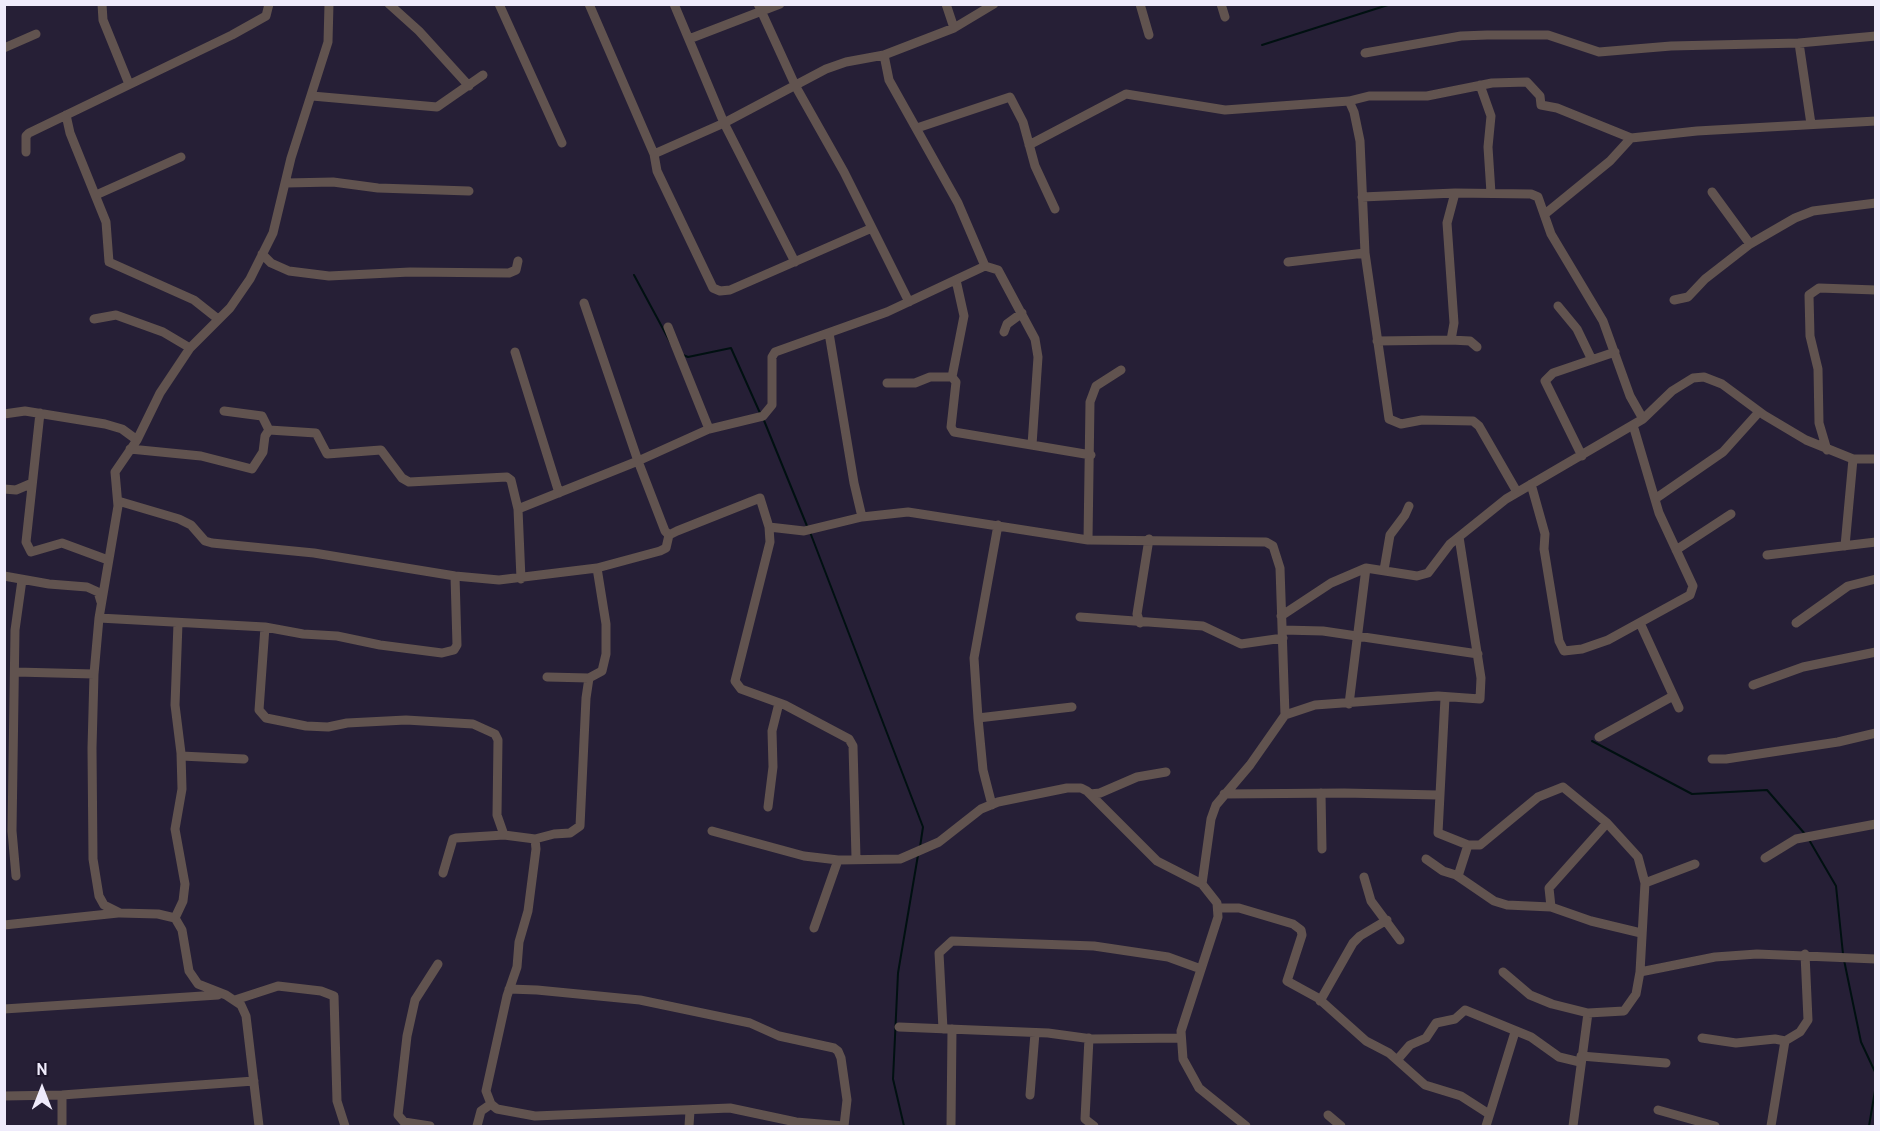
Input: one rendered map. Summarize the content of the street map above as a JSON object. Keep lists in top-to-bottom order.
{
  "north": "top"
}
